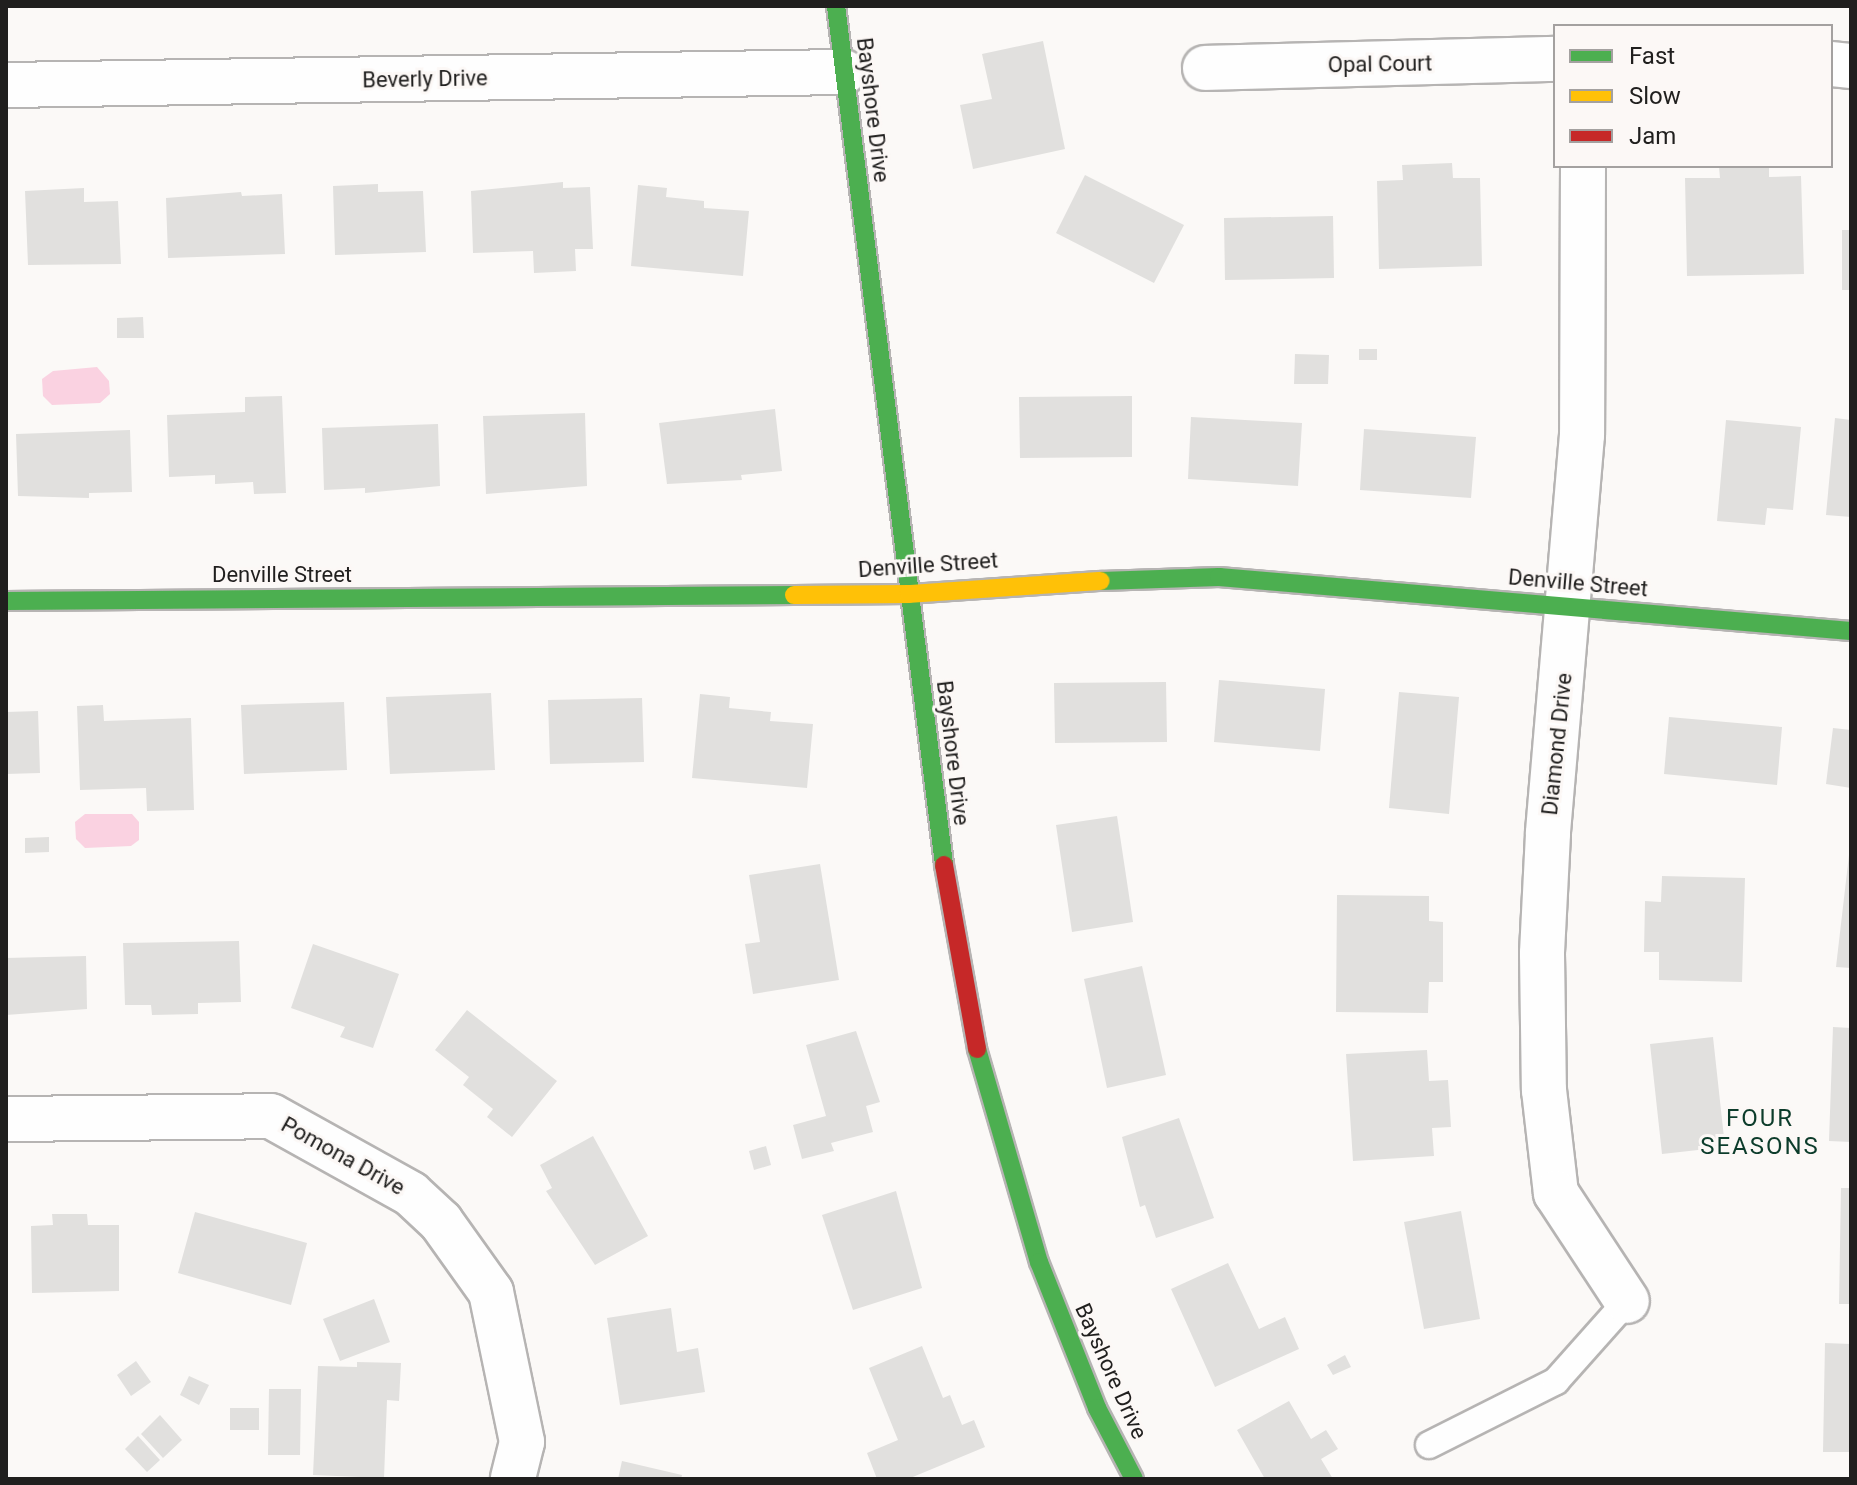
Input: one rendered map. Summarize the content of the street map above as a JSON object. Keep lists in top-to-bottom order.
{
  "streets": {
    "street": [
      "Opal Court",
      "Beverly Drive",
      "Bayshore Drive",
      "Denville Street",
      "Diamond Drive",
      "Pomona Drive"
    ]
  },
  "crossings": [
    ["Beverly Drive", "Bayshore Drive"],
    ["Bayshore Drive", "Denville Street"],
    ["Denville Street", "Diamond Drive"]
  ],
  "districts": ["FOUR SEASONS"],
  "legend": ["Fast", "Slow", "Jam"]
}
